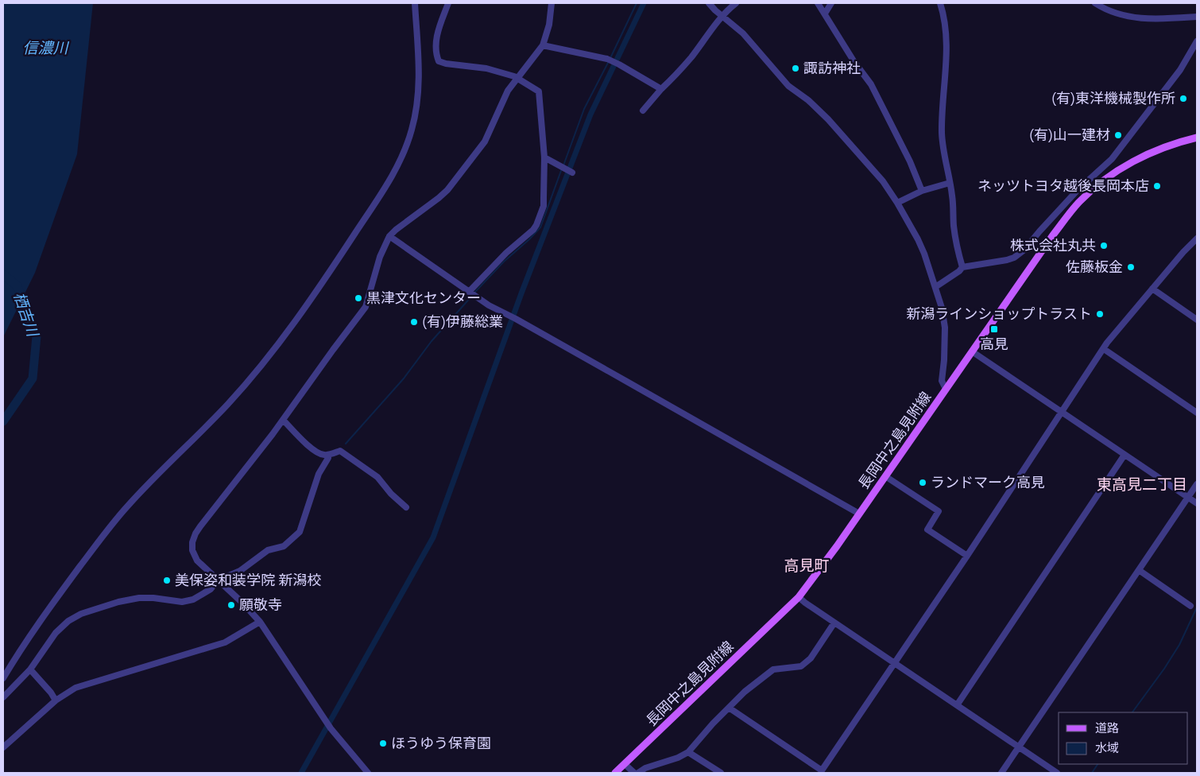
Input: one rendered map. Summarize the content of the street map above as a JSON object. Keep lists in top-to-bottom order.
{
  "streets": {
    "main road": ["長岡中之島見附線"]
  },
  "districts": ["東高見二丁目", "高見町"],
  "water": ["信濃川", "栖吉川"],
  "places": {
    "other": [
      "諏訪神社",
      "(有)東洋機械製作所",
      "(有)山一建材",
      "ネッツトヨタ越後長岡本店",
      "株式会社丸共",
      "佐藤板金",
      "黒津文化センター",
      "新潟ラインショップトラスト",
      "(有)伊藤総業",
      "ランドマーク高見",
      "美保姿和装学院 新潟校",
      "願敬寺",
      "ほうゆう保育園"
    ],
    "transit": ["高見"]
  },
  "legend": ["道路", "水域"]
}
